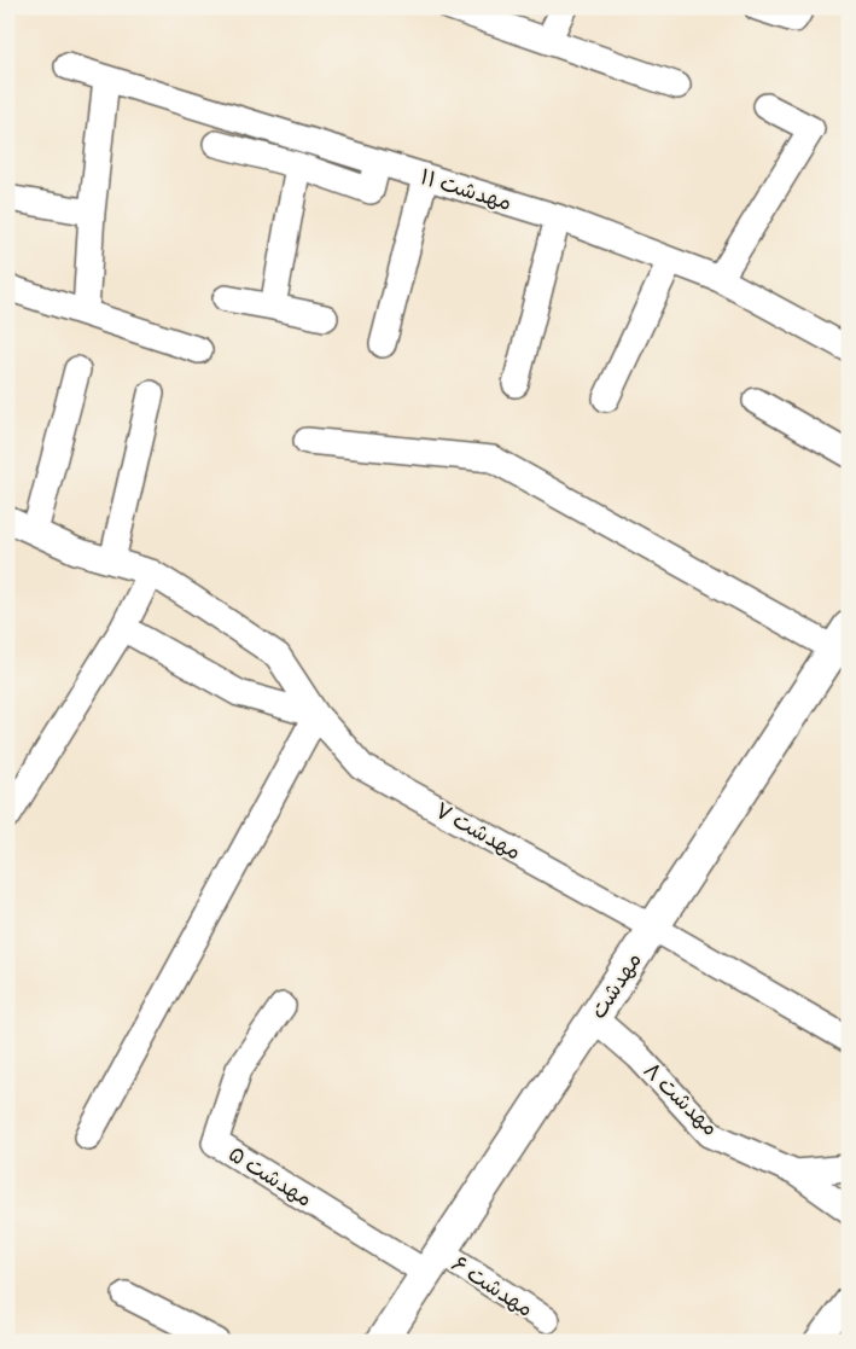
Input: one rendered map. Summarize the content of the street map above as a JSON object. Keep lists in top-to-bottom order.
{
  "streets": {
    "street": [
      "مهدشت ۱۱",
      "مهدشت ۷",
      "مهدشت",
      "مهدشت ۸",
      "مهدشت ۵",
      "مهدشت ۶"
    ]
  },
  "crossings": [
    ["مهدشت ۷", "مهدشت"],
    ["مهدشت", "مهدشت ۸"],
    ["مهدشت", "مهدشت ۵"],
    ["مهدشت", "مهدشت ۶"],
    ["مهدشت ۵", "مهدشت ۶"]
  ]
}
